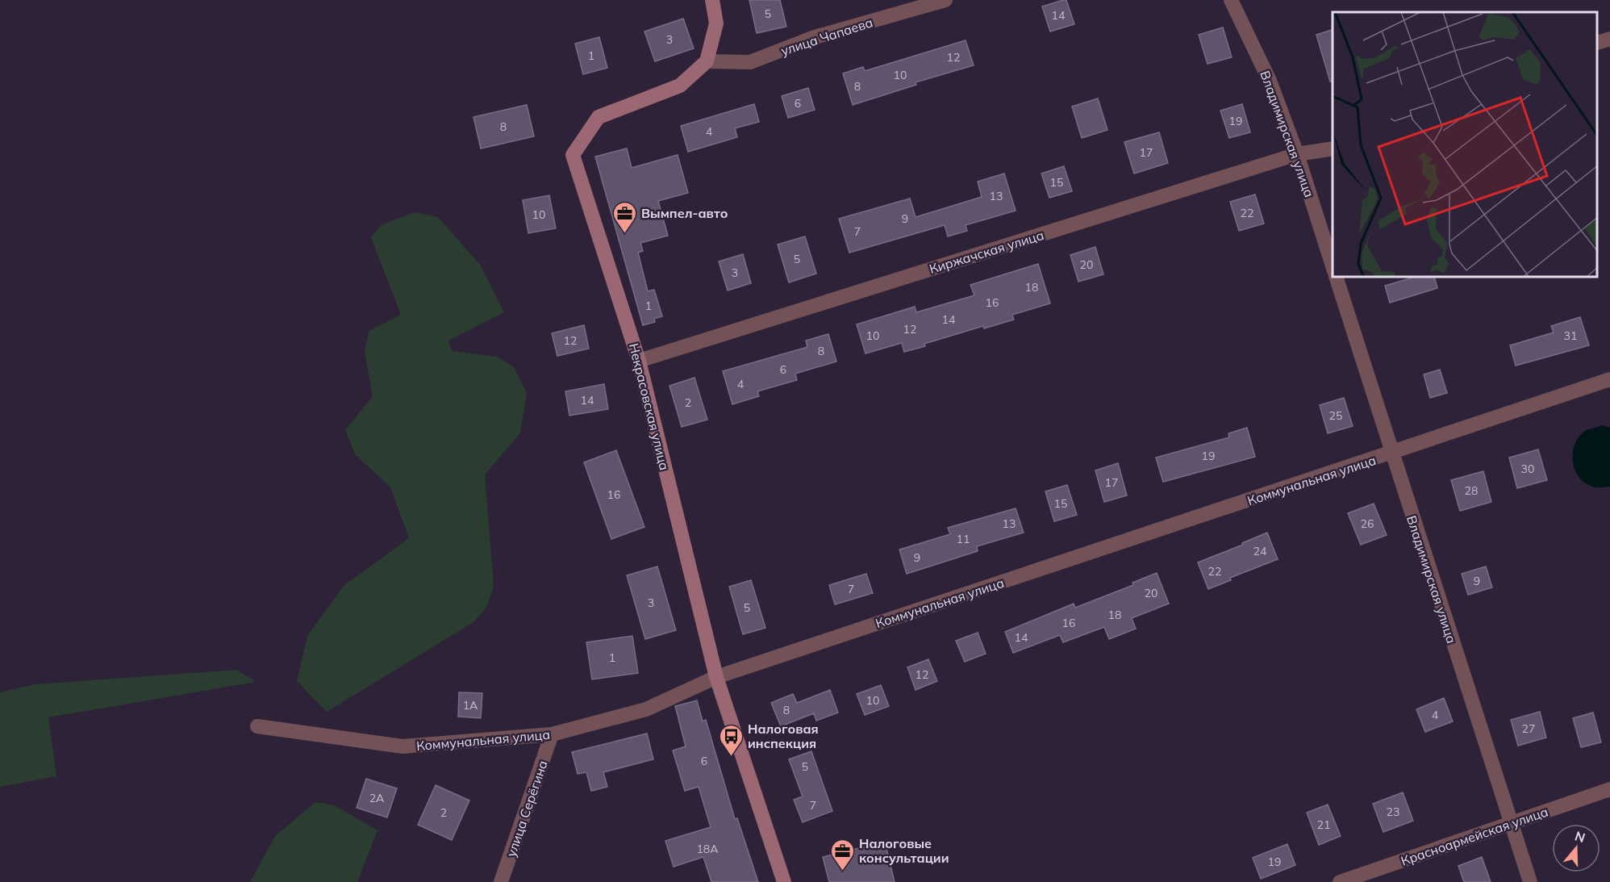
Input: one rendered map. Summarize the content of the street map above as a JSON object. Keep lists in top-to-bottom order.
{
  "streets": {
    "street": [
      "улица Чапаева",
      "Владимирская улица",
      "Киржачская улица",
      "Некрасовская улица",
      "Коммунальная улица",
      "улица Серёгина",
      "Красноармейская улица"
    ]
  },
  "crossings": [
    ["улица Чапаева", "Некрасовская улица"],
    ["Владимирская улица", "Киржачская улица"],
    ["Владимирская улица", "Коммунальная улица"],
    ["Владимирская улица", "Красноармейская улица"],
    ["Киржачская улица", "Некрасовская улица"],
    ["Некрасовская улица", "Коммунальная улица"],
    ["Коммунальная улица", "улица Серёгина"]
  ],
  "places": {
    "office": ["Вымпел-авто", "Налоговые консультации"],
    "bus stop": ["Налоговая инспекция"]
  },
  "house_numbers": [
    "5",
    "14",
    "3",
    "1",
    "12",
    "10",
    "8",
    "6",
    "19",
    "8",
    "4",
    "17",
    "15",
    "13",
    "22",
    "10",
    "9",
    "7",
    "5",
    "20",
    "3",
    "18",
    "16",
    "1",
    "14",
    "12",
    "10",
    "31",
    "12",
    "8",
    "6",
    "4",
    "14",
    "2",
    "25",
    "19",
    "30",
    "17",
    "28",
    "16",
    "15",
    "13",
    "26",
    "11",
    "24",
    "9",
    "22",
    "9",
    "7",
    "20",
    "3",
    "5",
    "18",
    "16",
    "14",
    "1",
    "12",
    "10",
    "1А",
    "8",
    "4",
    "27",
    "6",
    "5",
    "2А",
    "7",
    "23",
    "2",
    "21",
    "18А",
    "19"
  ],
  "north": "top"
}
